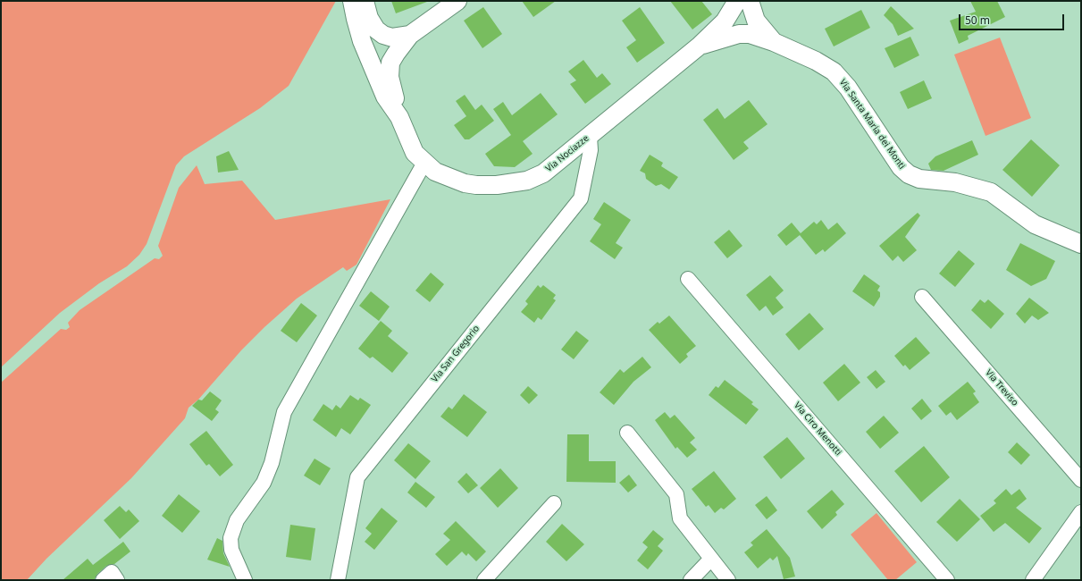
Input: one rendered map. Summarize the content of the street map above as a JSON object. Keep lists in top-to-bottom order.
{
  "streets": {
    "street": [
      "Via Santa Maria dei Monti",
      "Via Nociazze",
      "Via San Gregorio",
      "Via Treviso",
      "Via Ciro Menotti"
    ]
  },
  "crossings": [
    ["Via Nociazze", "Via San Gregorio"]
  ],
  "scale_bar": "50 m"
}
